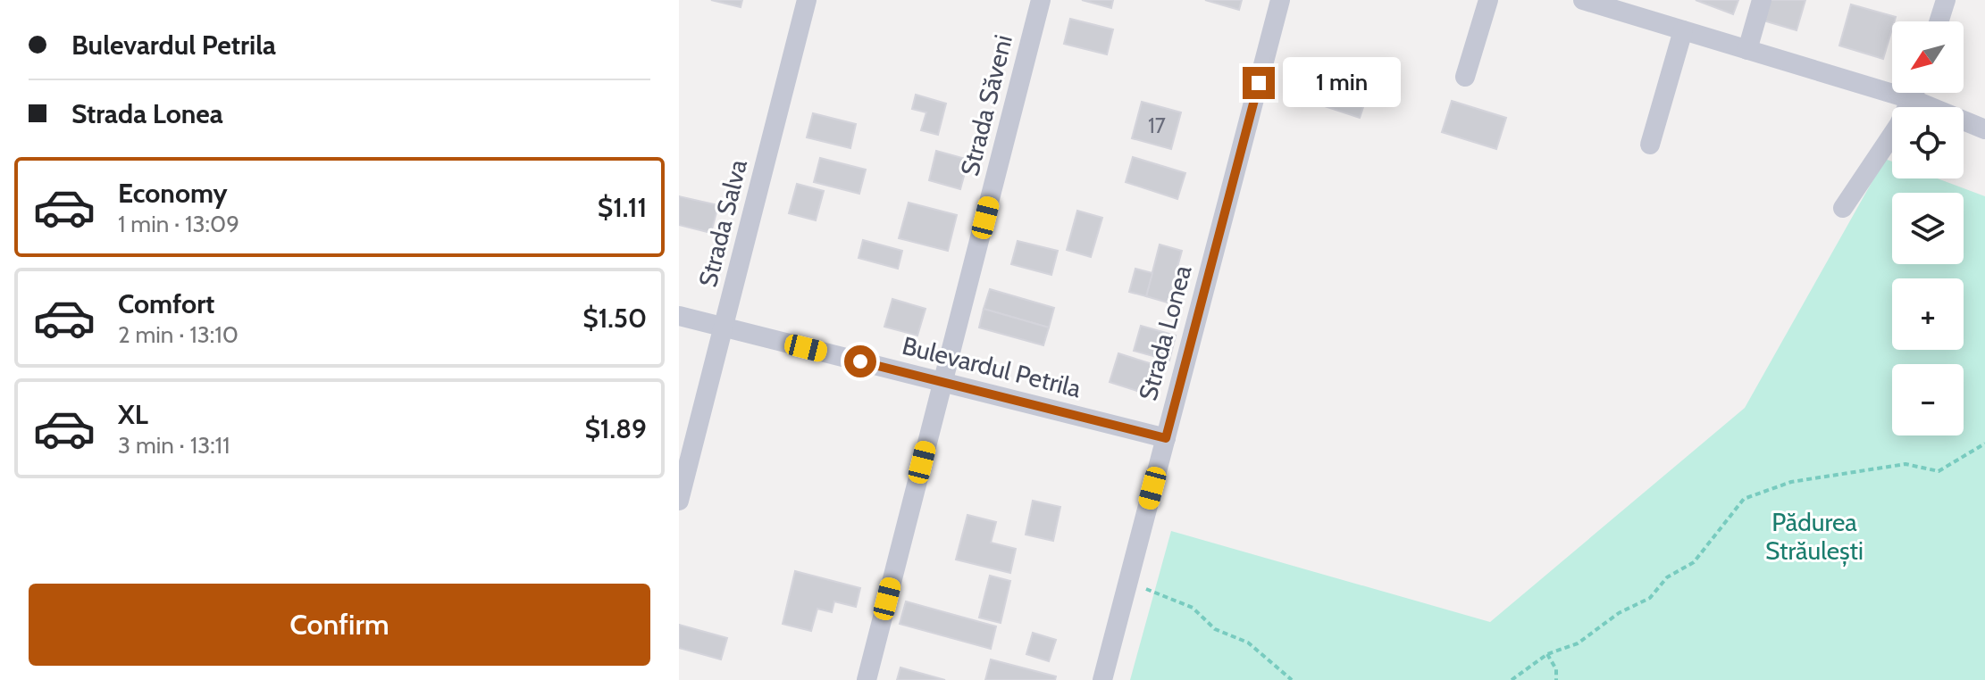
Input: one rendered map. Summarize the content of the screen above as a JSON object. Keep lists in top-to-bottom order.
{
  "streets": {
    "street": [
      "Strada Săveni",
      "Strada Salva",
      "Strada Lonea",
      "Bulevardul Petrila"
    ]
  },
  "crossings": [
    ["Strada Săveni", "Bulevardul Petrila"],
    ["Strada Salva", "Bulevardul Petrila"],
    ["Strada Lonea", "Bulevardul Petrila"]
  ],
  "parks": ["Pădurea Străulești"],
  "house_numbers": ["17"],
  "north": "bottom left",
  "page": {
    "banner": ["Bulevardul Petrila", "Strada Lonea"],
    "map_buttons": ["+", "−"],
    "bubble": "1 min",
    "list": [
      {
        "name": "Economy",
        "note": "1 min · 13:09",
        "value": "$1.11"
      },
      {
        "name": "Comfort",
        "note": "2 min · 13:10",
        "value": "$1.50"
      },
      {
        "name": "XL",
        "note": "3 min · 13:11",
        "value": "$1.89"
      }
    ],
    "buttons": "Confirm"
  }
}
